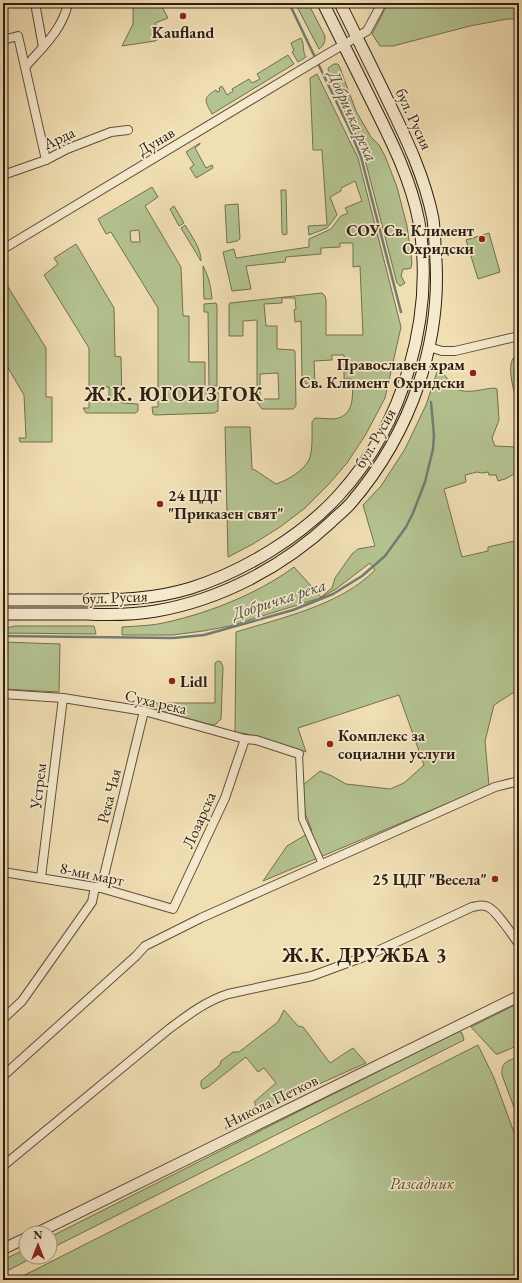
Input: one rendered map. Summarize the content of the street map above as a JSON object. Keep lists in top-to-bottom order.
{
  "streets": {
    "main road": ["бул. Русия"],
    "street": [
      "Арда",
      "Дунав",
      "Суха река",
      "Устрем",
      "Река Чая",
      "Лозарска",
      "8-ми март",
      "Никола Петков"
    ]
  },
  "crossings": [
    ["бул. Русия", "Дунав"],
    ["Суха река", "Устрем"],
    ["Суха река", "Река Чая"],
    ["Суха река", "Лозарска"],
    ["Устрем", "8-ми март"],
    ["Река Чая", "8-ми март"],
    ["Лозарска", "8-ми март"]
  ],
  "districts": ["Ж.К. ЮГОИЗТОК", "Ж.К. ДРУЖБА 3"],
  "water": ["Добричка река"],
  "parks": ["Разсадник"],
  "places": [
    "Kaufland",
    "СОУ Св. Климент Охридски",
    "Православен храм Св. Климент Охридски",
    "24 ЦДГ \"Приказен свят\"",
    "Lidl",
    "Комплекс за социални услуги",
    "25 ЦДГ \"Весела\""
  ],
  "north": "top"
}
